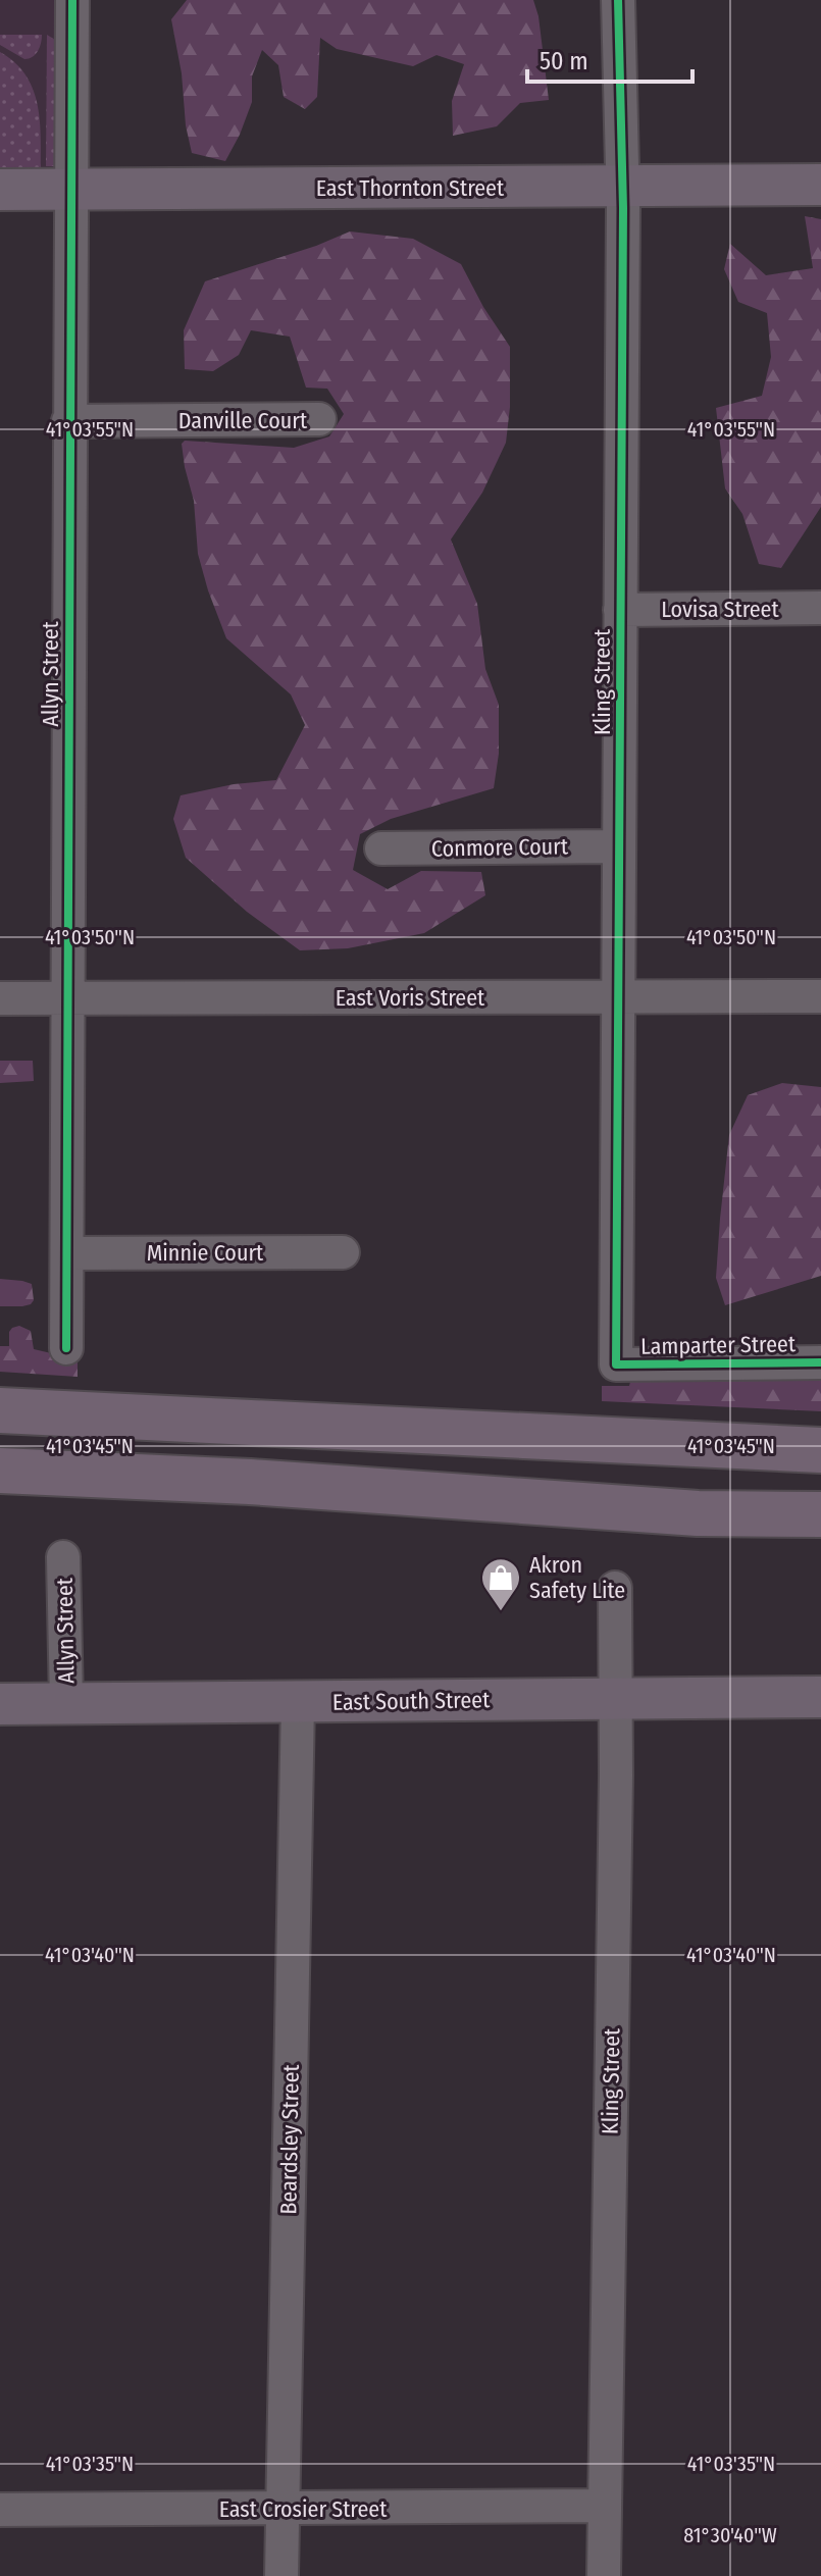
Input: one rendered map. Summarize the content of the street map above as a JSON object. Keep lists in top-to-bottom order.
{
  "streets": {
    "main road": ["East Thornton Street", "East South Street"],
    "street": [
      "Danville Court",
      "Lovisa Street",
      "Allyn Street",
      "Kling Street",
      "Conmore Court",
      "East Voris Street",
      "Minnie Court",
      "Lamparter Street",
      "Beardsley Street",
      "East Crosier Street"
    ]
  },
  "crossings": [
    ["East Thornton Street", "Allyn Street"],
    ["East Thornton Street", "Kling Street"],
    ["Danville Court", "Allyn Street"],
    ["Lovisa Street", "Kling Street"],
    ["Allyn Street", "East Voris Street"],
    ["Allyn Street", "Minnie Court"],
    ["Allyn Street", "East South Street"],
    ["Kling Street", "Conmore Court"],
    ["Kling Street", "East Voris Street"],
    ["Kling Street", "Lamparter Street"],
    ["Kling Street", "East South Street"],
    ["Kling Street", "East Crosier Street"],
    ["East South Street", "Beardsley Street"],
    ["Beardsley Street", "East Crosier Street"]
  ],
  "places": {
    "shop": ["Akron Safety Lite"]
  },
  "scale_bar": "50 m",
  "coordinates": [
    "41°03'55\"N",
    "41°03'50\"N",
    "41°03'45\"N",
    "41°03'40\"N",
    "41°03'35\"N",
    "81°30'40\"W"
  ]
}
